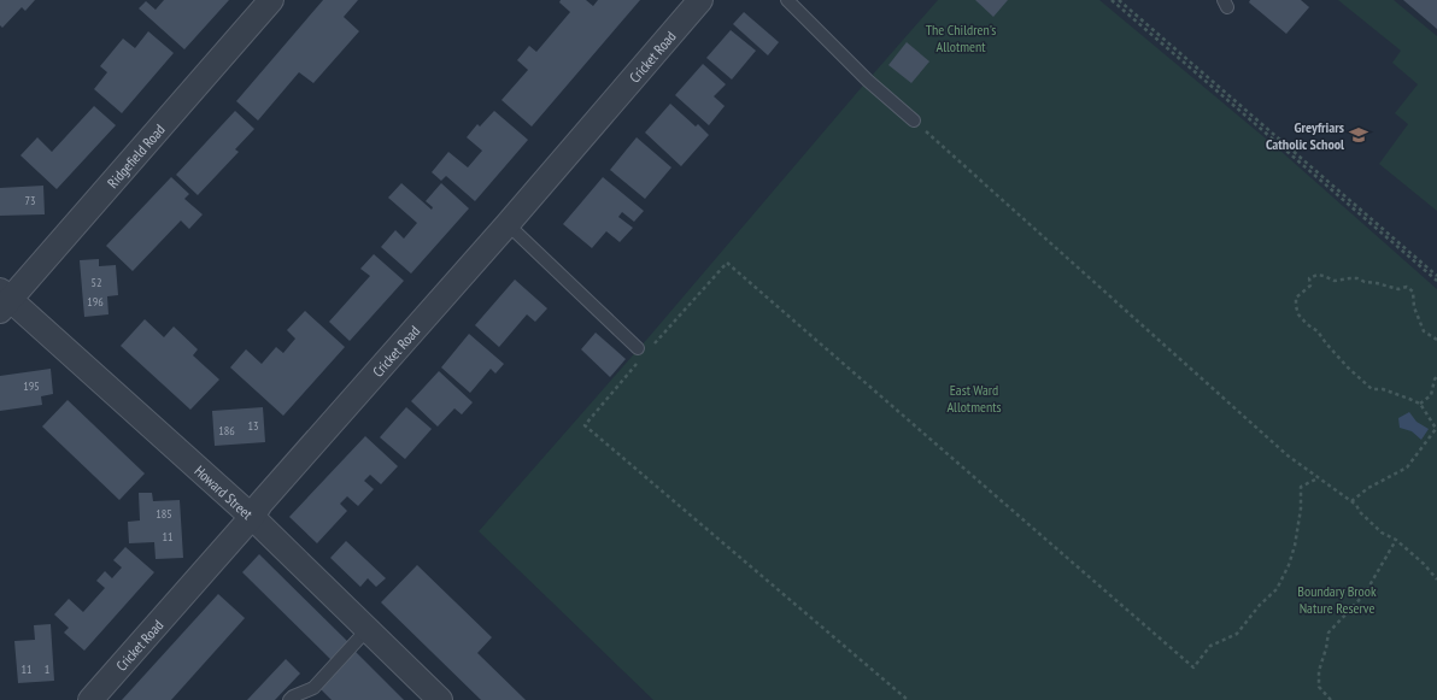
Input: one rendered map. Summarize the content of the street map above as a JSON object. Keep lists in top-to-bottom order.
{
  "streets": {
    "street": ["Cricket Road", "Ridgefield Road", "Howard Street"]
  },
  "crossings": [
    ["Cricket Road", "Howard Street"],
    ["Ridgefield Road", "Howard Street"]
  ],
  "parks": ["The Children's Allotment", "East Ward Allotments", "Boundary Brook Nature Reserve"],
  "places": {
    "school or university": ["Greyfriars Catholic School"]
  },
  "house_numbers": [
    "73",
    "52",
    "196",
    "195",
    "13",
    "186",
    "185",
    "11",
    "11",
    "1"
  ]
}
